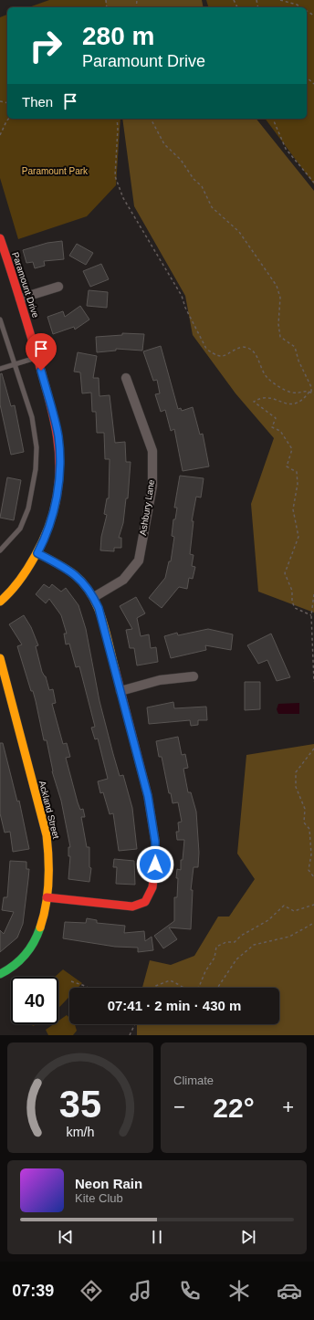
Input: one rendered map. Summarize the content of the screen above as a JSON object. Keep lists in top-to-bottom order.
{
  "streets": {
    "street": ["Paramount Drive", "Ashbury Lane", "Ackland Street"]
  },
  "parks": ["Paramount Park"],
  "page": {
    "turn": ["280 m", "Paramount Drive"],
    "then": "Then",
    "limit": "40",
    "trip": "07:41 · 2 min · 430 m",
    "tile": "Climate",
    "heat": ["−", "22°", "+"],
    "song": ["Neon Rain", "Kite Club"],
    "tabs": "07:39",
    "gauge": ["35", "km/h"]
  }
}
